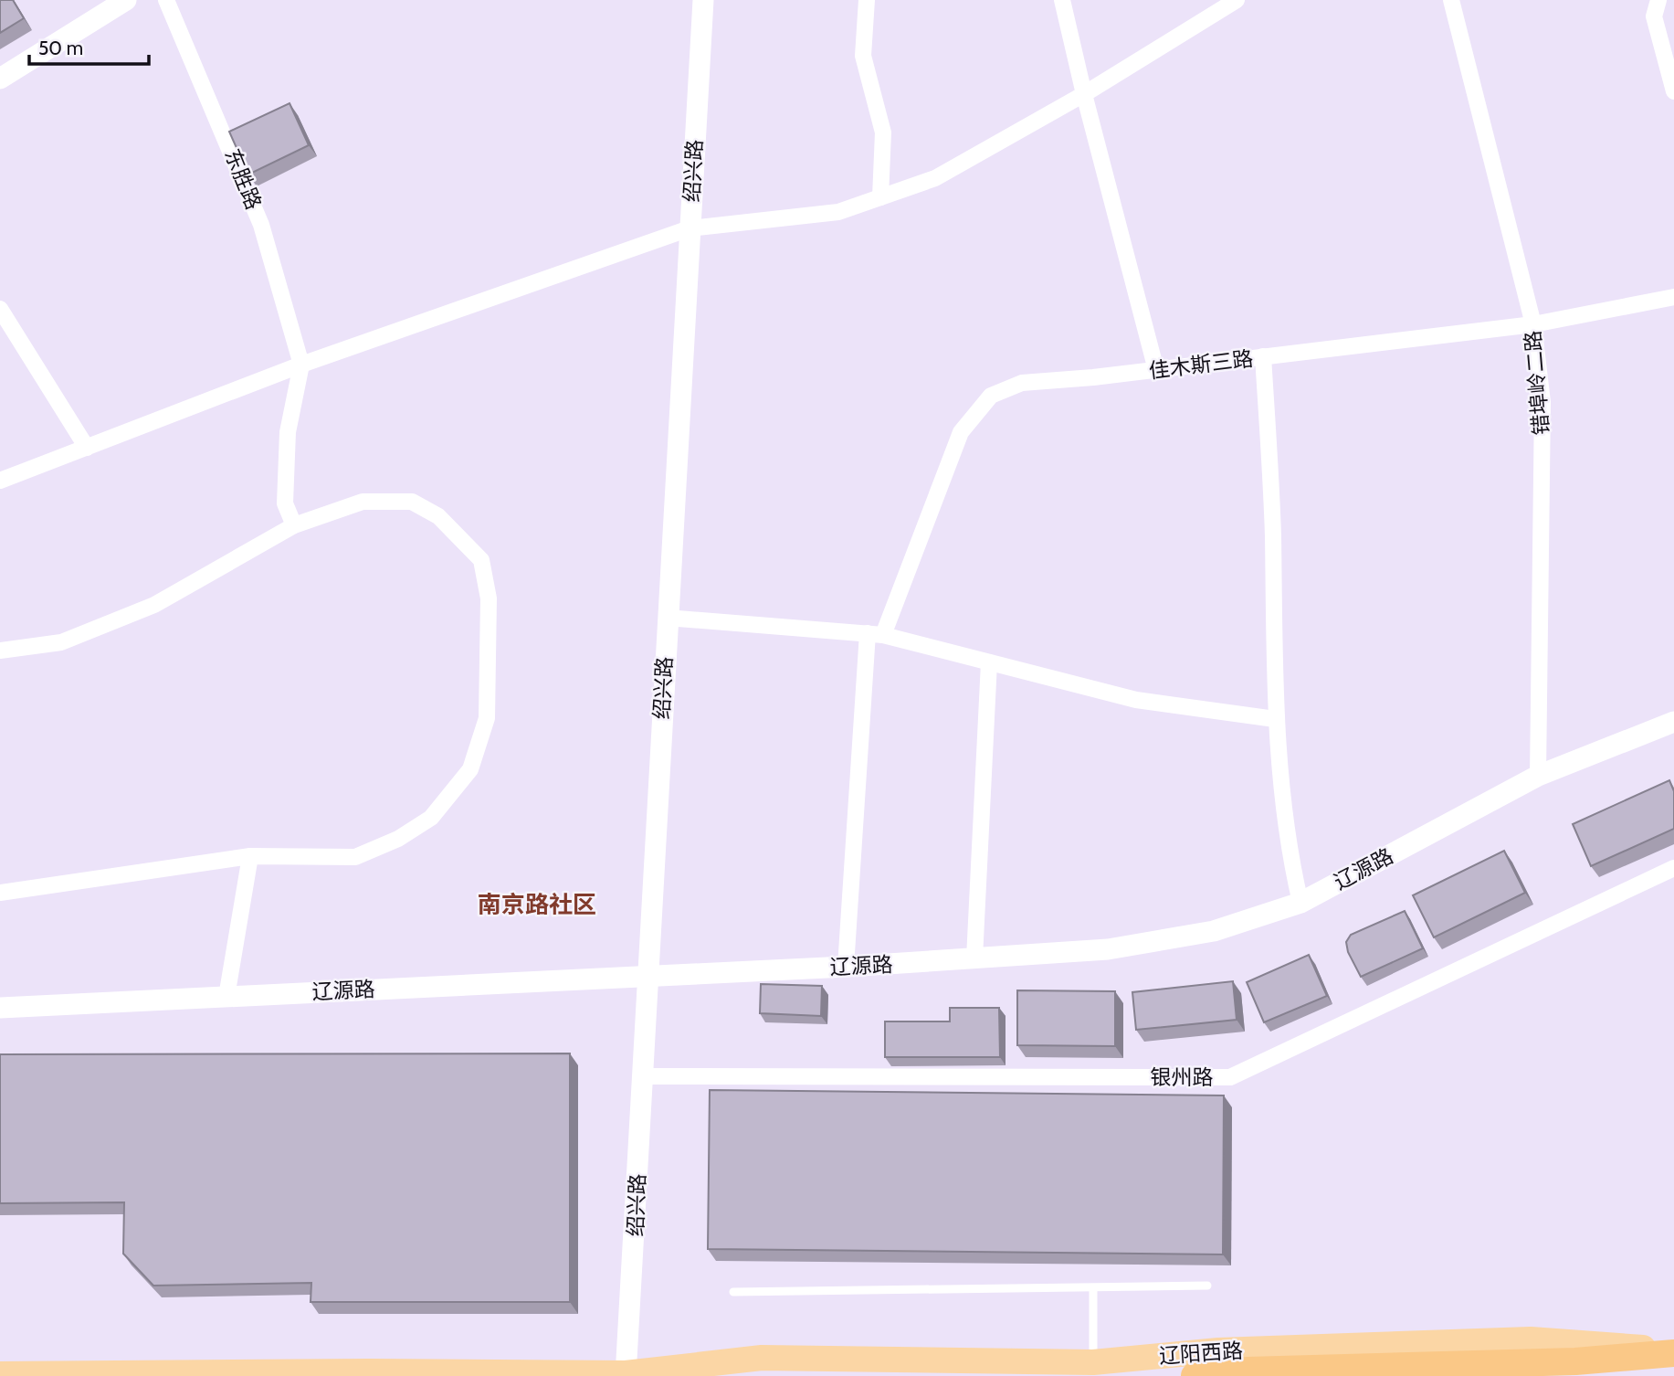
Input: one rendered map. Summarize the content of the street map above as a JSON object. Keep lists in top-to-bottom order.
{
  "streets": {
    "main road": ["辽阳西路"],
    "street": [
      "绍兴路",
      "东胜路",
      "佳木斯三路",
      "错埠岭二路",
      "辽源路",
      "银州路"
    ]
  },
  "crossings": [
    ["绍兴路", "辽源路"],
    ["绍兴路", "银州路"],
    ["绍兴路", "辽阳西路"],
    ["佳木斯三路", "错埠岭二路"],
    ["佳木斯三路", "辽源路"],
    ["错埠岭二路", "辽源路"]
  ],
  "districts": ["南京路社区"],
  "scale_bar": "50 m"
}
